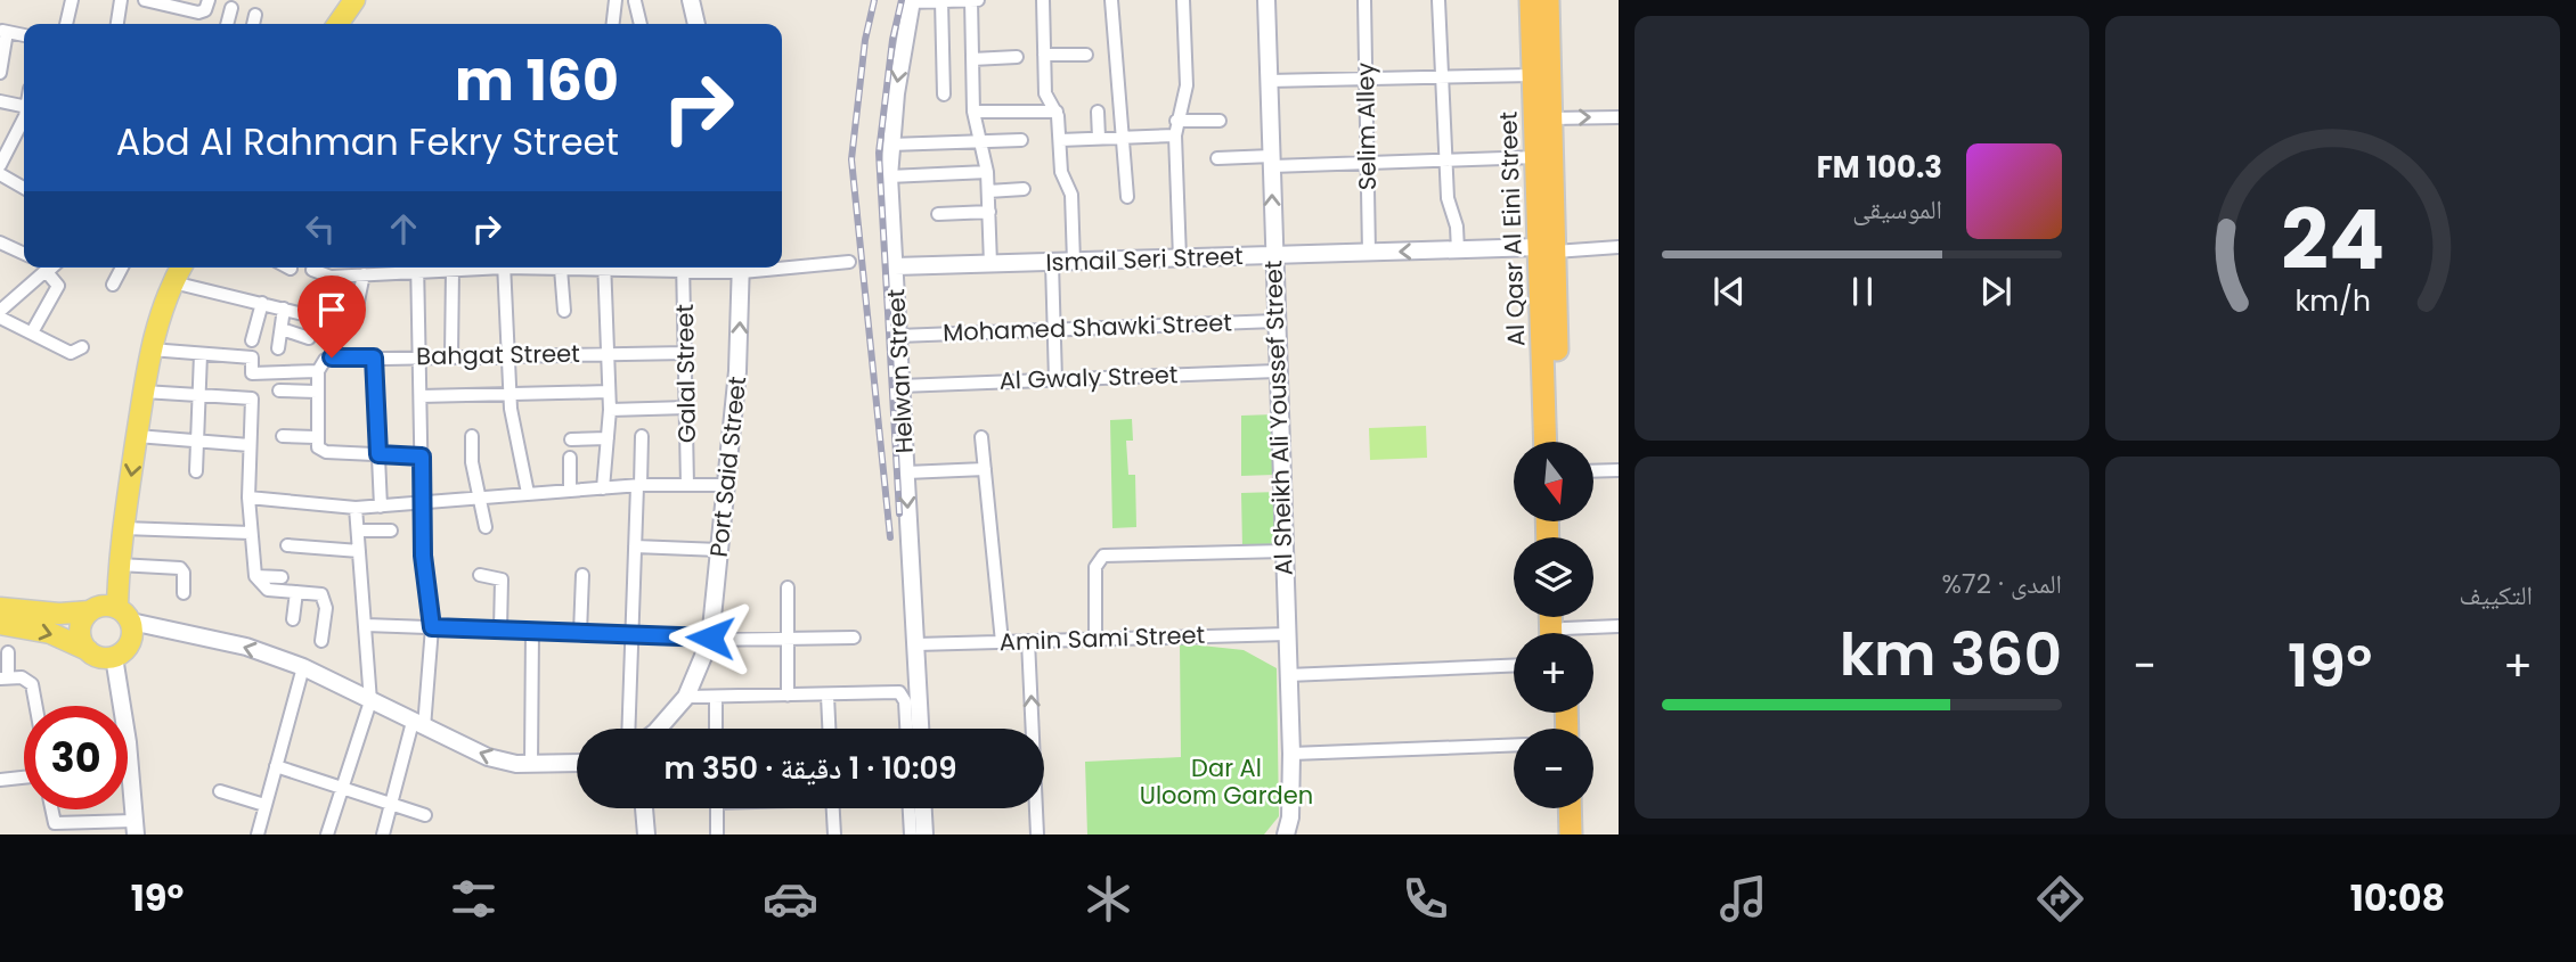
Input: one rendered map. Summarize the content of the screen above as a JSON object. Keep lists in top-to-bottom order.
{
  "streets": {
    "highway": ["Al Qasr Al Eini Street"],
    "street": [
      "Selim Alley",
      "Ismail Seri Street",
      "Mohamed Shawki Street",
      "Bahgat Street",
      "Helwan Street",
      "Galal Street",
      "Al Gwaly Street",
      "Al Sheikh Ali Youssef Street",
      "Port Said Street",
      "Amin Sami Street"
    ]
  },
  "crossings": [
    ["Selim Alley", "Ismail Seri Street"],
    ["Al Qasr Al Eini Street", "Ismail Seri Street"],
    ["Ismail Seri Street", "Helwan Street"],
    ["Ismail Seri Street", "Al Sheikh Ali Youssef Street"],
    ["Mohamed Shawki Street", "Helwan Street"],
    ["Mohamed Shawki Street", "Al Sheikh Ali Youssef Street"],
    ["Bahgat Street", "Galal Street"],
    ["Helwan Street", "Al Gwaly Street"],
    ["Helwan Street", "Amin Sami Street"],
    ["Al Gwaly Street", "Al Sheikh Ali Youssef Street"],
    ["Al Sheikh Ali Youssef Street", "Amin Sami Street"]
  ],
  "parks": ["Dar Al Uloom Garden"],
  "north": "bottom",
  "page": {
    "turn": ["160 m", "Abd Al Rahman Fekry Street"],
    "song": ["100.3 FM", "الموسيقى"],
    "map_buttons": ["+", "−"],
    "tile": [
      "التكييف",
      ["المدى · 72%", "360 km"]
    ],
    "heat": ["−", "19°", "+"],
    "limit": "30",
    "trip": "10:09 · 1 دقيقة · 350 m",
    "tabs": ["10:08", "19°"],
    "gauge": ["24", "km/h"]
  }
}
